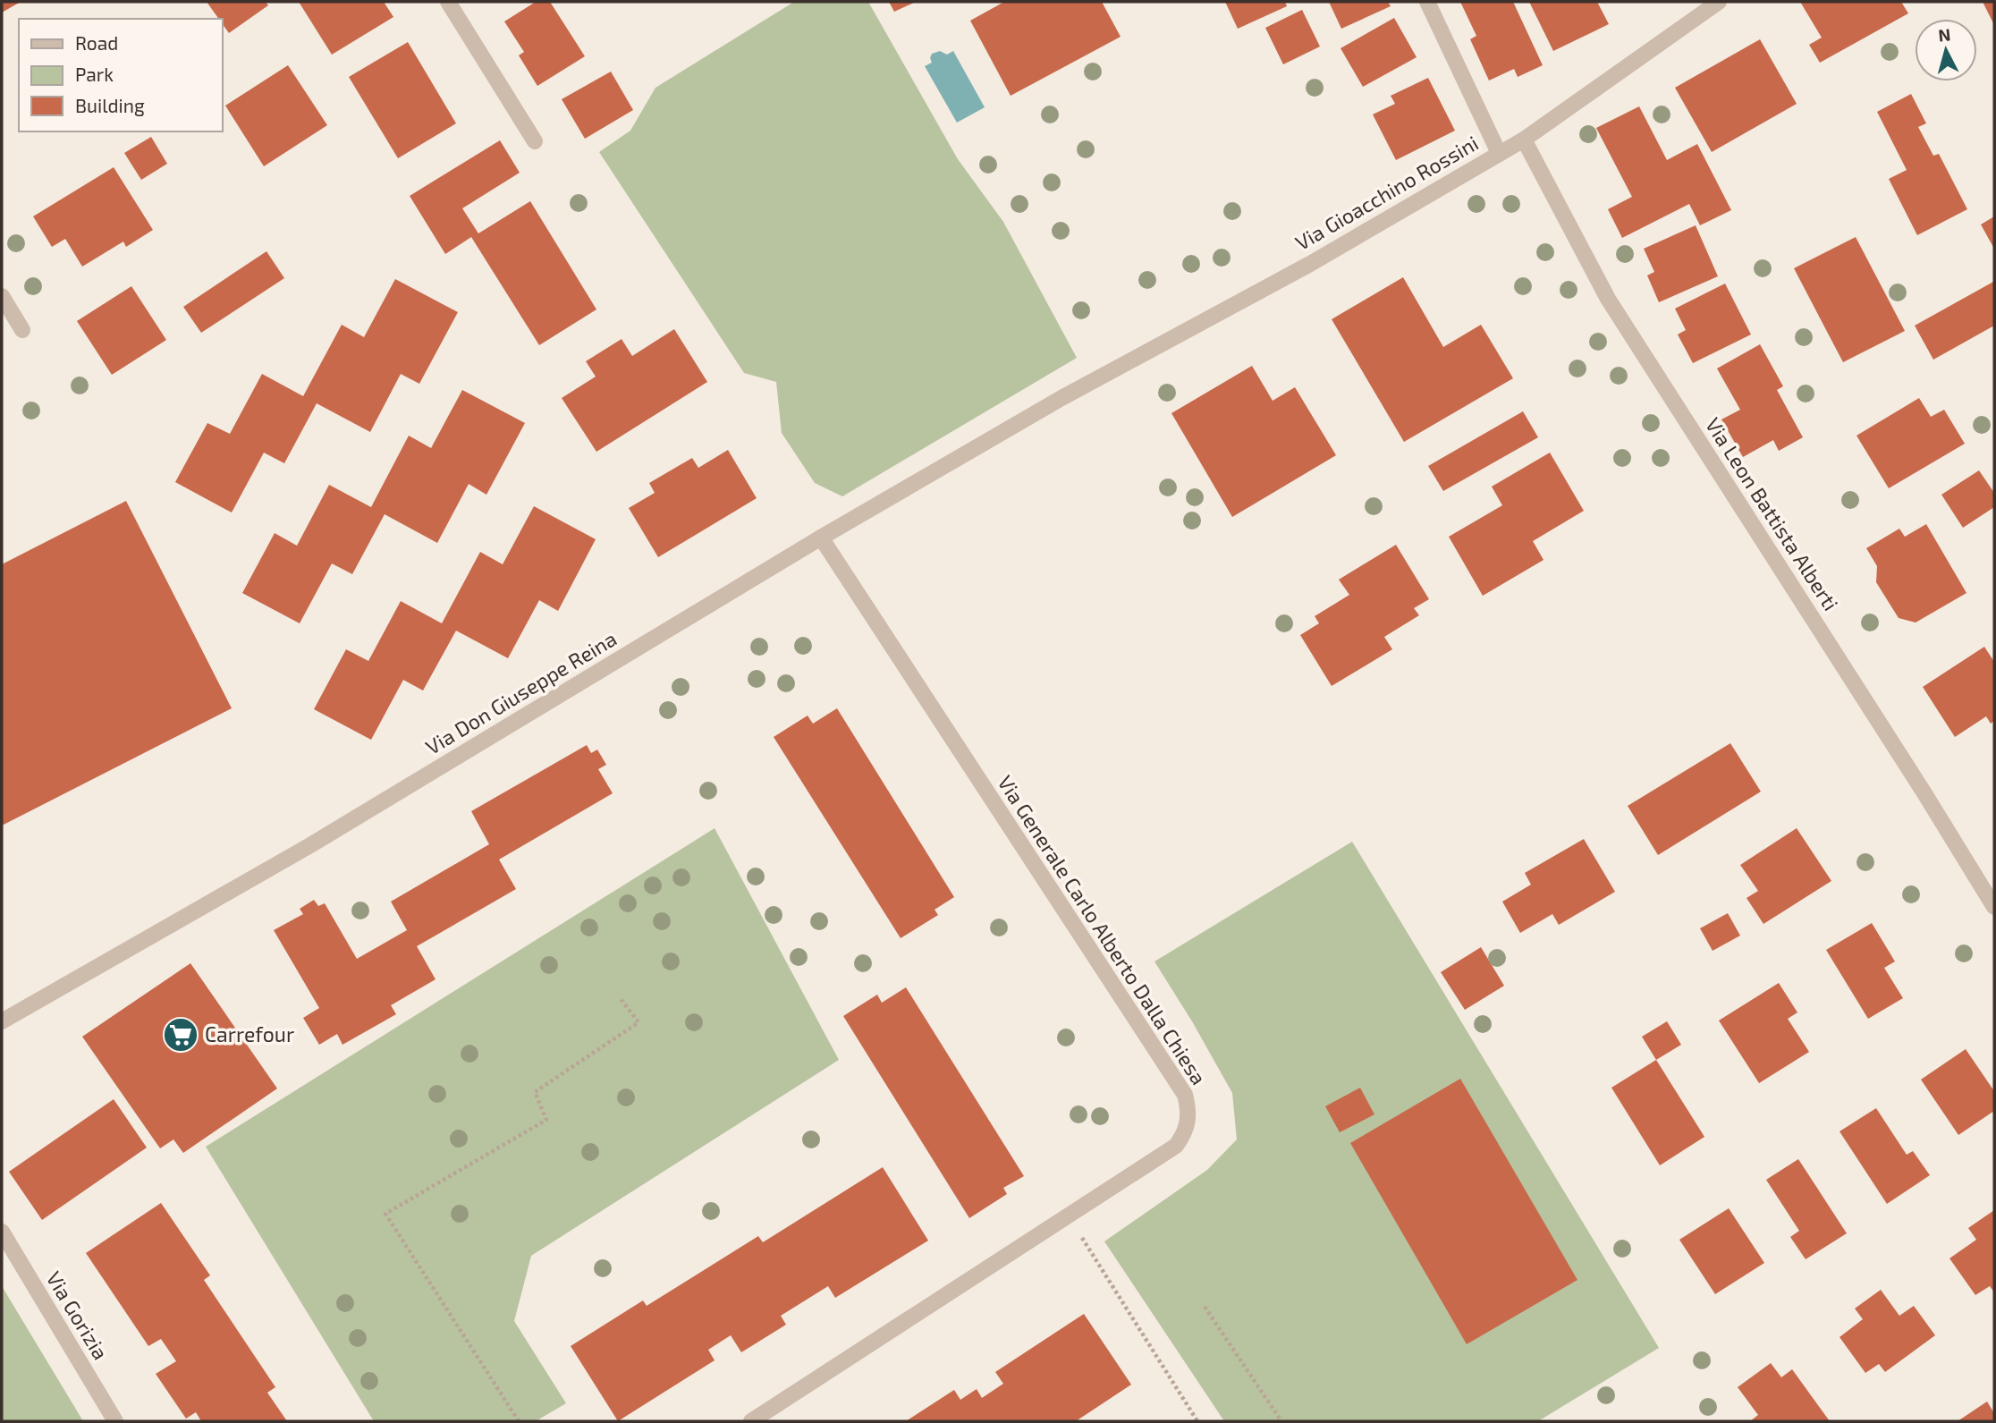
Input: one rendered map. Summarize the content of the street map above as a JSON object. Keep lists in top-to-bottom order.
{
  "streets": {
    "street": [
      "Via Gioacchino Rossini",
      "Via Leon Battista Alberti",
      "Via Don Giuseppe Reina",
      "Via Generale Carlo Alberto Dalla Chiesa",
      "Via Gorizia"
    ]
  },
  "crossings": [
    ["Via Gioacchino Rossini", "Via Leon Battista Alberti"],
    ["Via Gioacchino Rossini", "Via Don Giuseppe Reina"],
    ["Via Don Giuseppe Reina", "Via Generale Carlo Alberto Dalla Chiesa"]
  ],
  "places": {
    "supermarket": ["Carrefour"]
  },
  "legend": ["Road", "Park", "Building"],
  "north": "top"
}
